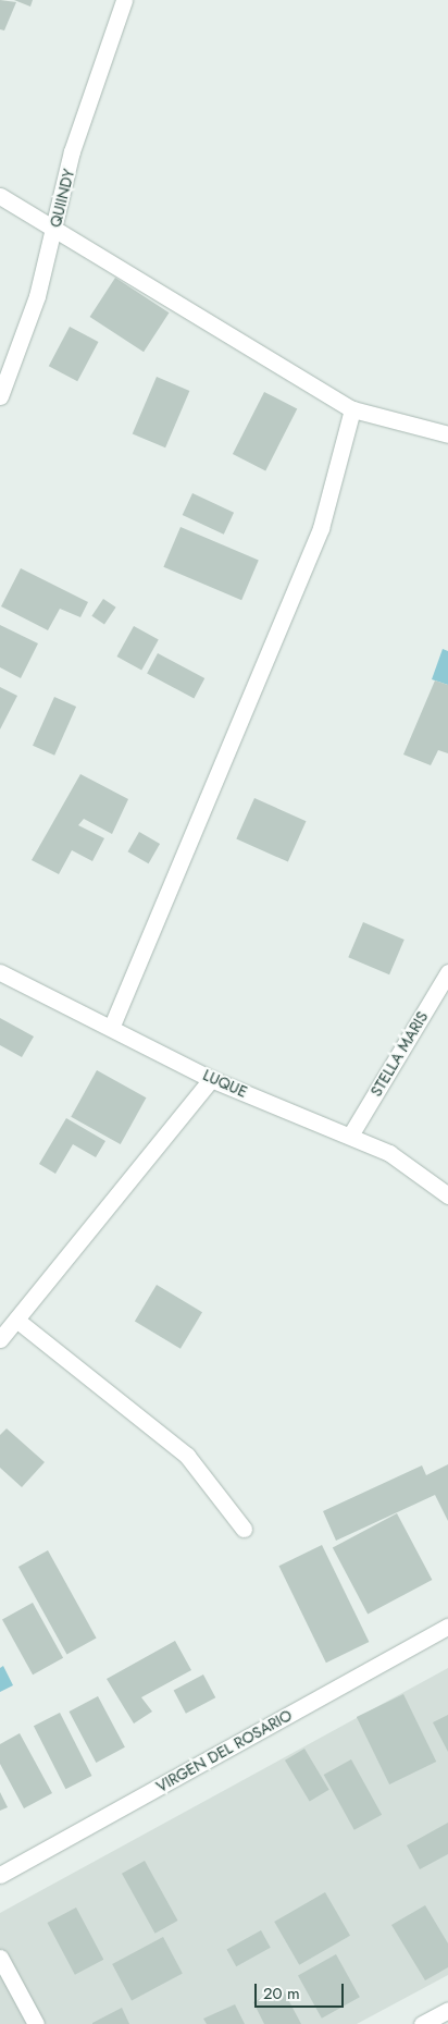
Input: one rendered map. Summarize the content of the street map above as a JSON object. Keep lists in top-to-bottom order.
{
  "streets": {
    "street": [
      "QUIINDY",
      "STELLA MARIS",
      "LUQUE",
      "VIRGEN DEL ROSARIO"
    ]
  },
  "crossings": [
    ["STELLA MARIS", "LUQUE"]
  ],
  "scale_bar": "20 m"
}
